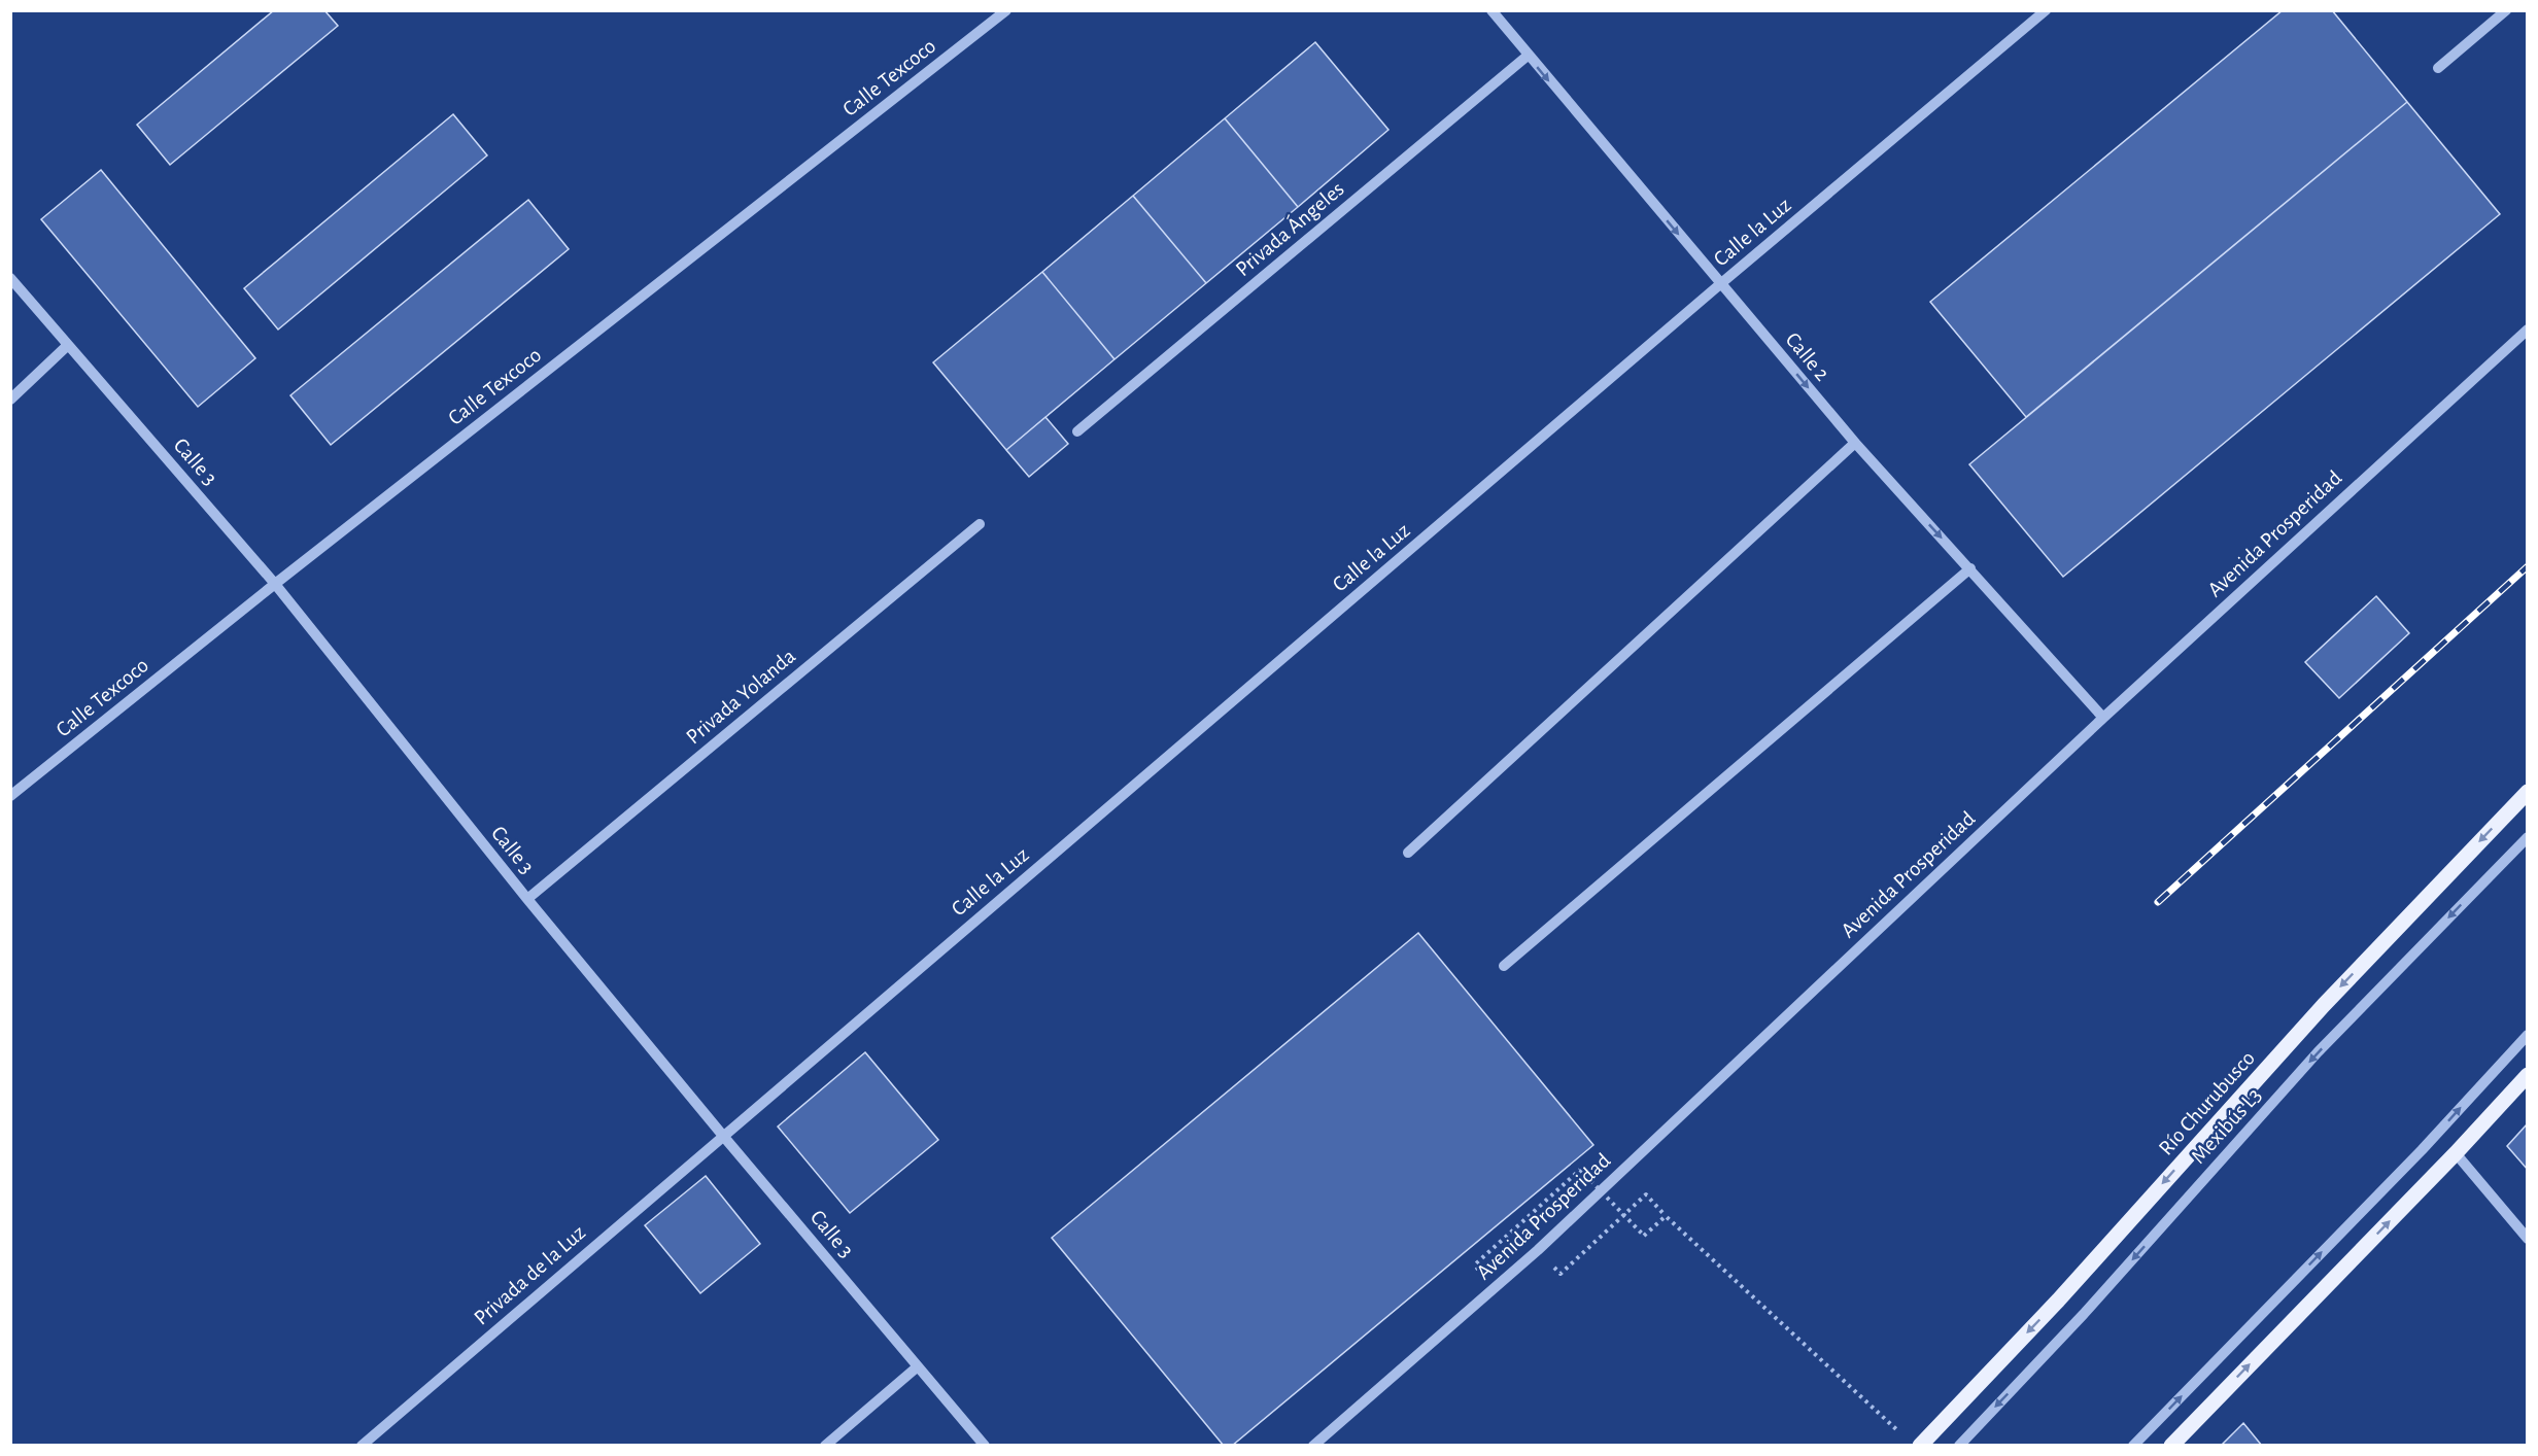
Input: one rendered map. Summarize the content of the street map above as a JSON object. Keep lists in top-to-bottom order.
{
  "streets": {
    "main road": ["Río Churubusco"],
    "street": [
      "Calle Texcoco",
      "Privada Ángeles",
      "Calle la Luz",
      "Calle 2",
      "Calle 3",
      "Avenida Prosperidad",
      "Privada Yolanda",
      "Mexibús L3",
      "Privada de la Luz"
    ]
  },
  "crossings": [
    ["Calle Texcoco", "Calle 3"],
    ["Privada Ángeles", "Calle 2"],
    ["Calle la Luz", "Calle 2"],
    ["Calle la Luz", "Calle 3"],
    ["Calle la Luz", "Privada de la Luz"],
    ["Calle 2", "Avenida Prosperidad"],
    ["Calle 3", "Privada Yolanda"],
    ["Calle 3", "Privada de la Luz"]
  ],
  "one_way": ["Calle 2", "Río Churubusco", "Mexibús L3"]
}
